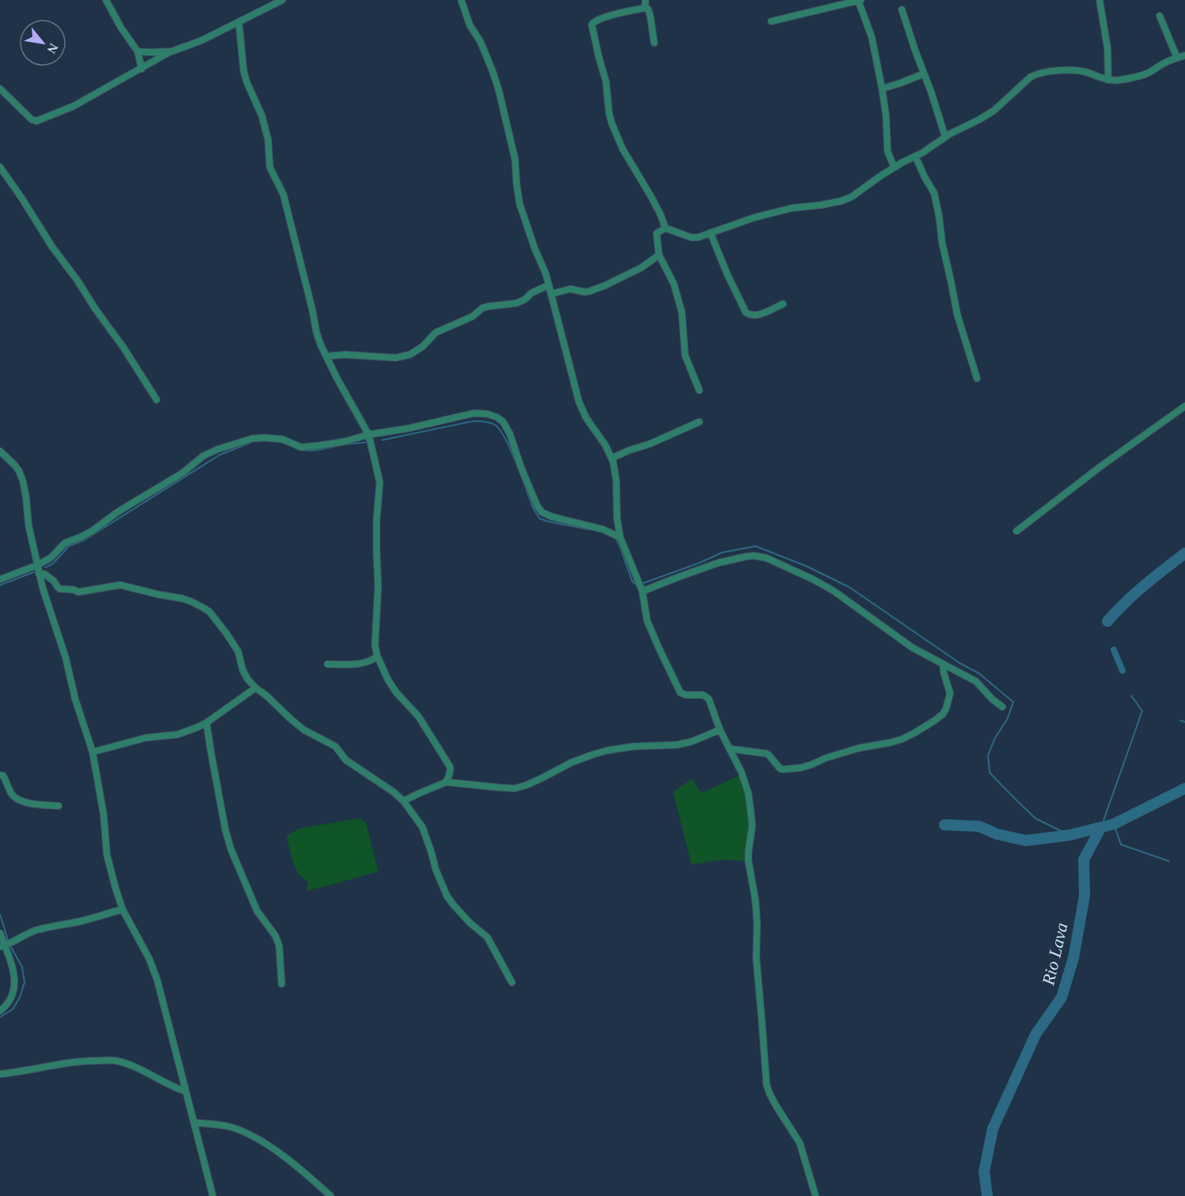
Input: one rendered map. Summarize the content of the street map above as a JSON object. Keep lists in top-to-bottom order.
{
  "water": ["Rio Lava"],
  "north": "bottom right"
}
